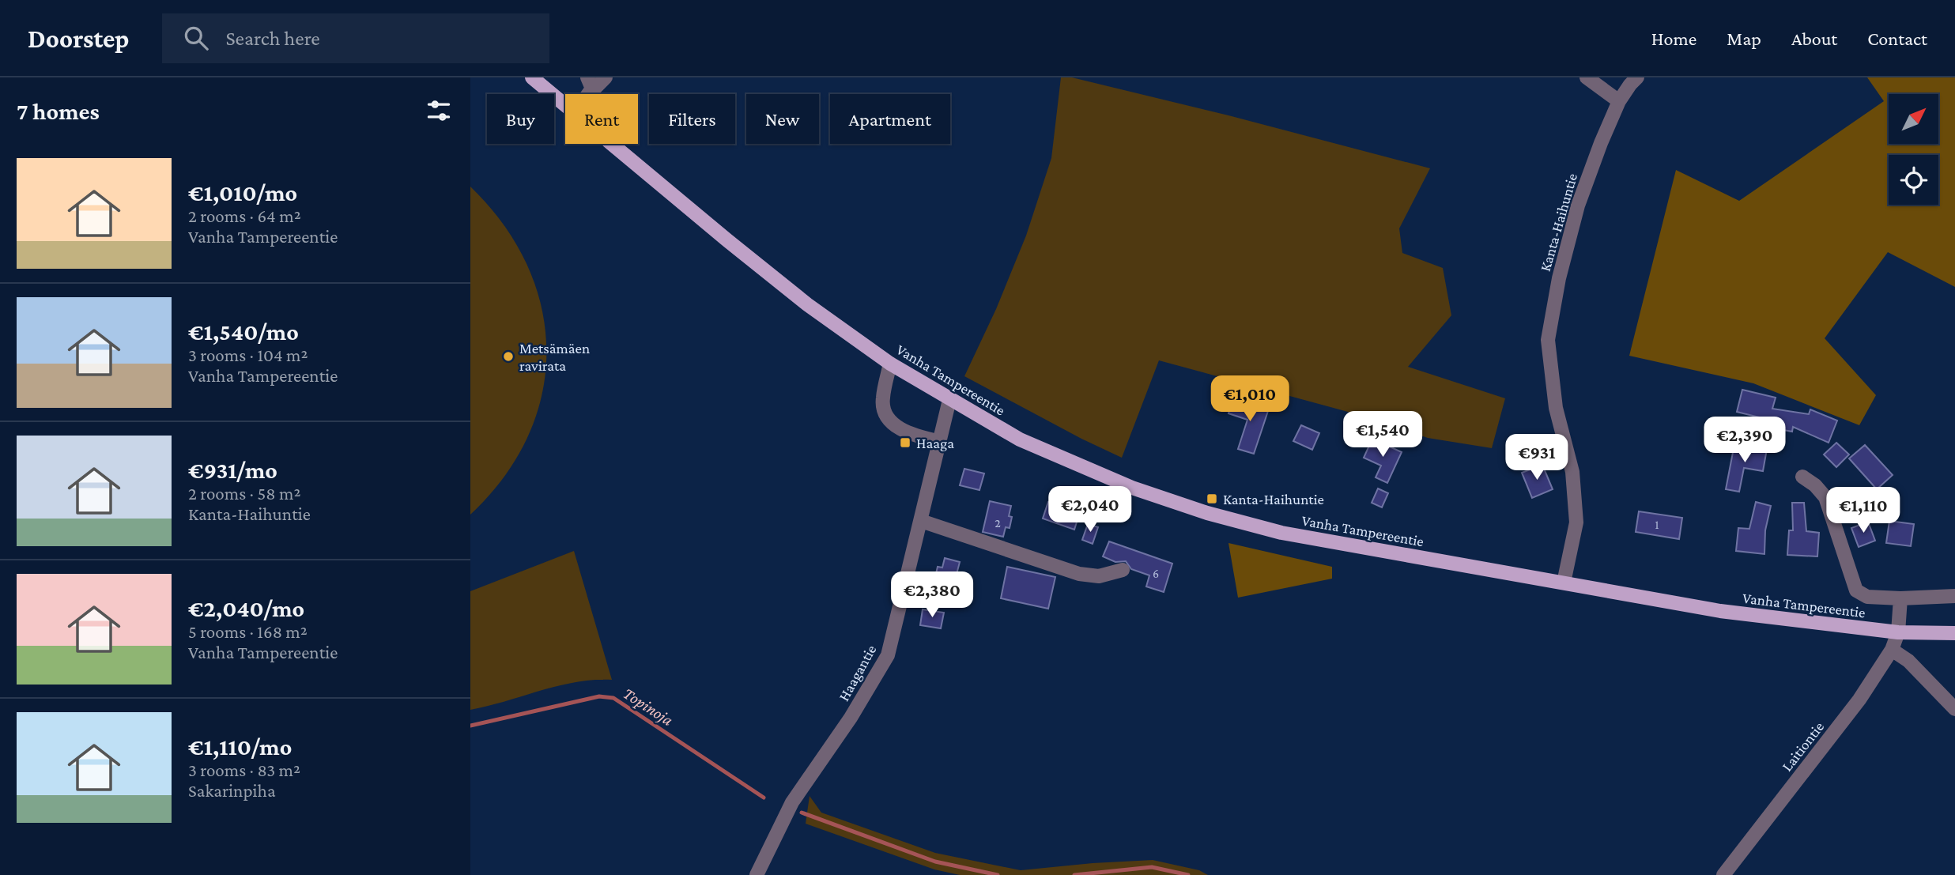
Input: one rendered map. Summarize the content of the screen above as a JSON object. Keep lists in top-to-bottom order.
{
  "streets": {
    "main road": ["Vanha Tampereentie"],
    "street": ["Kanta-Haihuntie", "Haagantie", "Laitiontie"]
  },
  "crossings": [
    ["Kanta-Haihuntie", "Vanha Tampereentie"],
    ["Vanha Tampereentie", "Haagantie"],
    ["Vanha Tampereentie", "Laitiontie"]
  ],
  "water": ["Topinoja"],
  "places": {
    "other": ["Metsämäen ravirata"],
    "transit": ["Haaga", "Kanta-Haihuntie"]
  },
  "house_numbers": ["2", "1", "6"],
  "north": "top right",
  "page": {
    "header": "Doorstep",
    "search": "Search here",
    "nav": [
      "Home",
      "Map",
      "About",
      "Contact"
    ],
    "heading": "7 homes",
    "chip": [
      "Buy",
      "Rent",
      "Filters",
      "New",
      "Apartment"
    ],
    "list": [
      {
        "name": "€1,010/mo",
        "note": "2 rooms · 64 m² · Vanha Tampereentie"
      },
      {
        "name": "€1,540/mo",
        "note": "3 rooms · 104 m² · Vanha Tampereentie"
      },
      {
        "name": "€931/mo",
        "note": "2 rooms · 58 m² · Kanta-Haihuntie"
      },
      {
        "name": "€2,040/mo",
        "note": "5 rooms · 168 m² · Vanha Tampereentie"
      },
      {
        "name": "€1,110/mo",
        "note": "3 rooms · 83 m² · Sakarinpiha"
      }
    ],
    "price": [
      "€1,010",
      "€1,540",
      "€2,390",
      "€931",
      "€2,040",
      "€1,110",
      "€2,380"
    ]
  }
}
